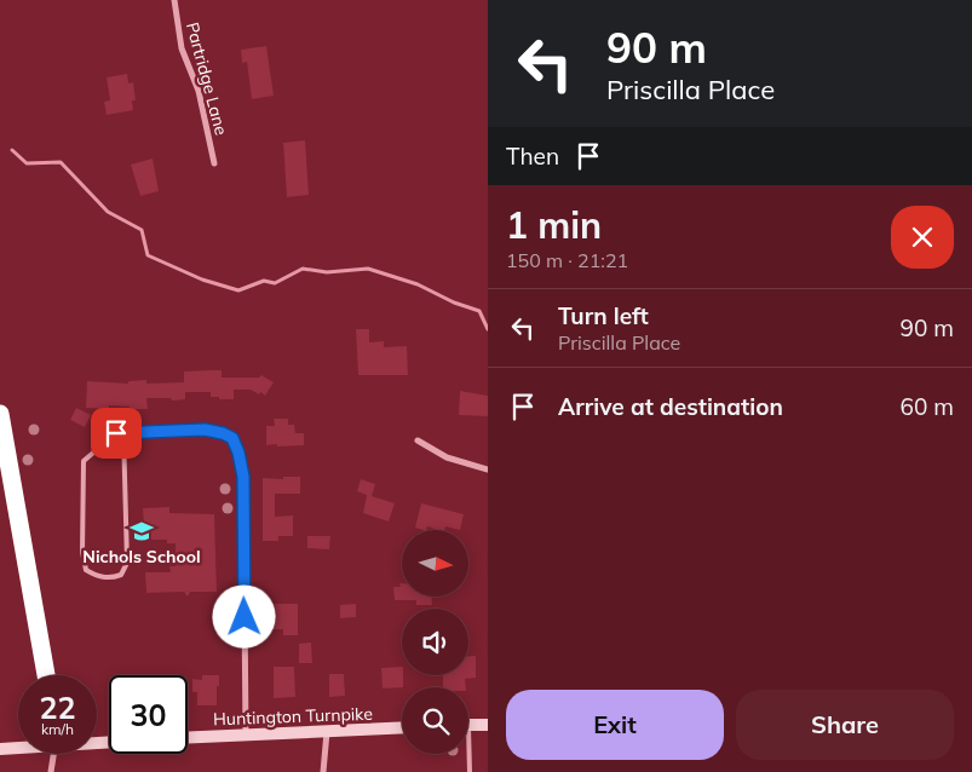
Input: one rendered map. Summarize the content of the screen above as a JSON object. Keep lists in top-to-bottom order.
{
  "streets": {
    "main road": ["Huntington Turnpike"],
    "street": ["Partridge Lane"]
  },
  "places": {
    "school or university": ["Nichols School"]
  },
  "north": "right",
  "page": {
    "turn": ["90 m", "Priscilla Place"],
    "then": "Then",
    "heading": ["1 min", "150 m · 21:21"],
    "list": [
      {
        "name": "Turn left",
        "note": "Priscilla Place",
        "value": "90 m"
      },
      {
        "name": "Arrive at destination",
        "value": "60 m"
      }
    ],
    "speed": "22 km/h",
    "limit": "30",
    "buttons": ["Exit", "Share"]
  }
}
